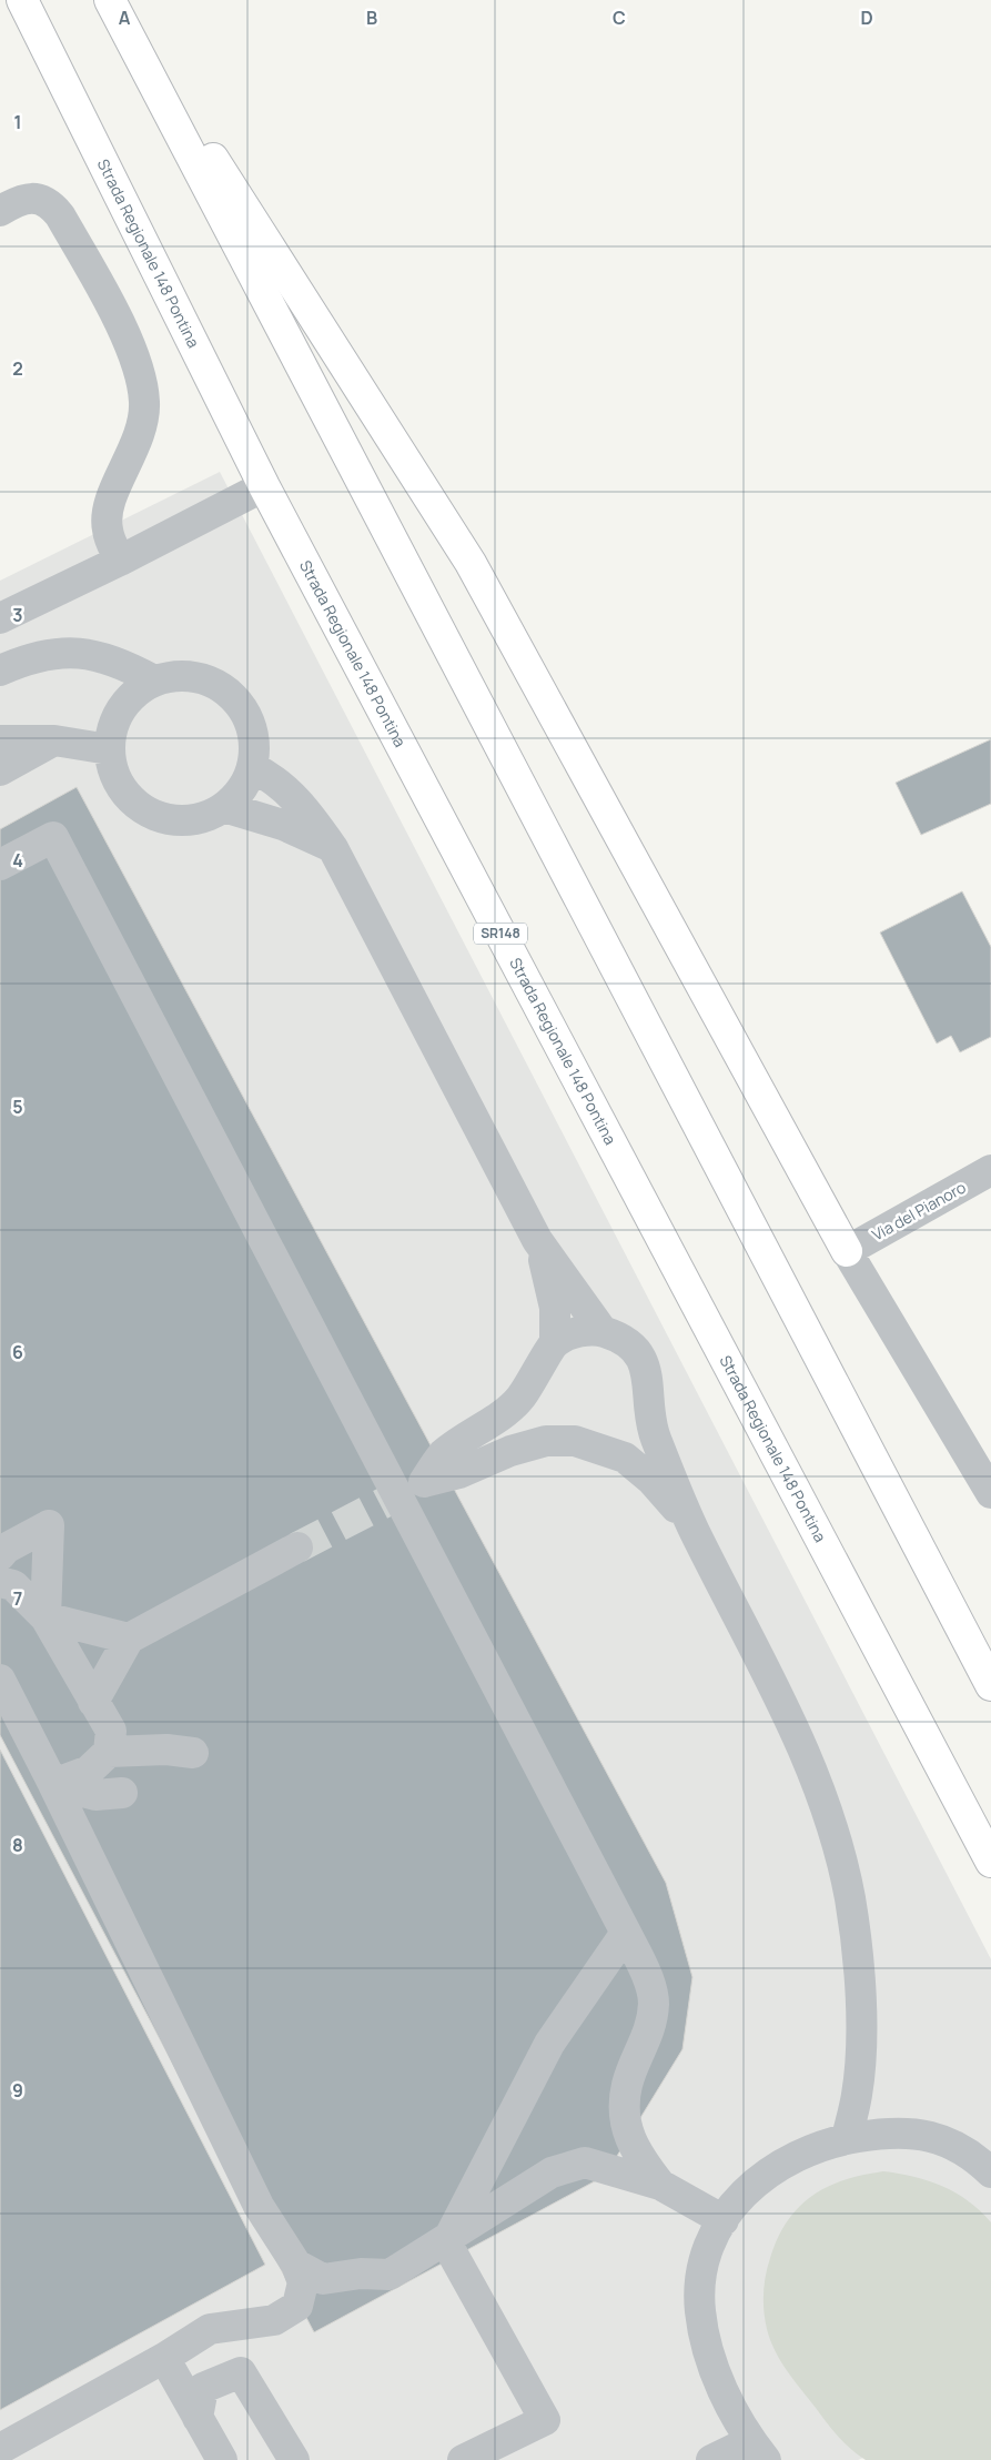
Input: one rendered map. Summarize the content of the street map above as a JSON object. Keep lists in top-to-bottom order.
{
  "streets": {
    "highway": ["Strada Regionale 148 Pontina", "SR148"],
    "street": ["Via del Pianoro"]
  },
  "grid": {
    "columns": [
      "A",
      "B",
      "C",
      "D"
    ],
    "rows": [
      "1",
      "2",
      "3",
      "4",
      "5",
      "6",
      "7",
      "8",
      "9"
    ]
  }
}
